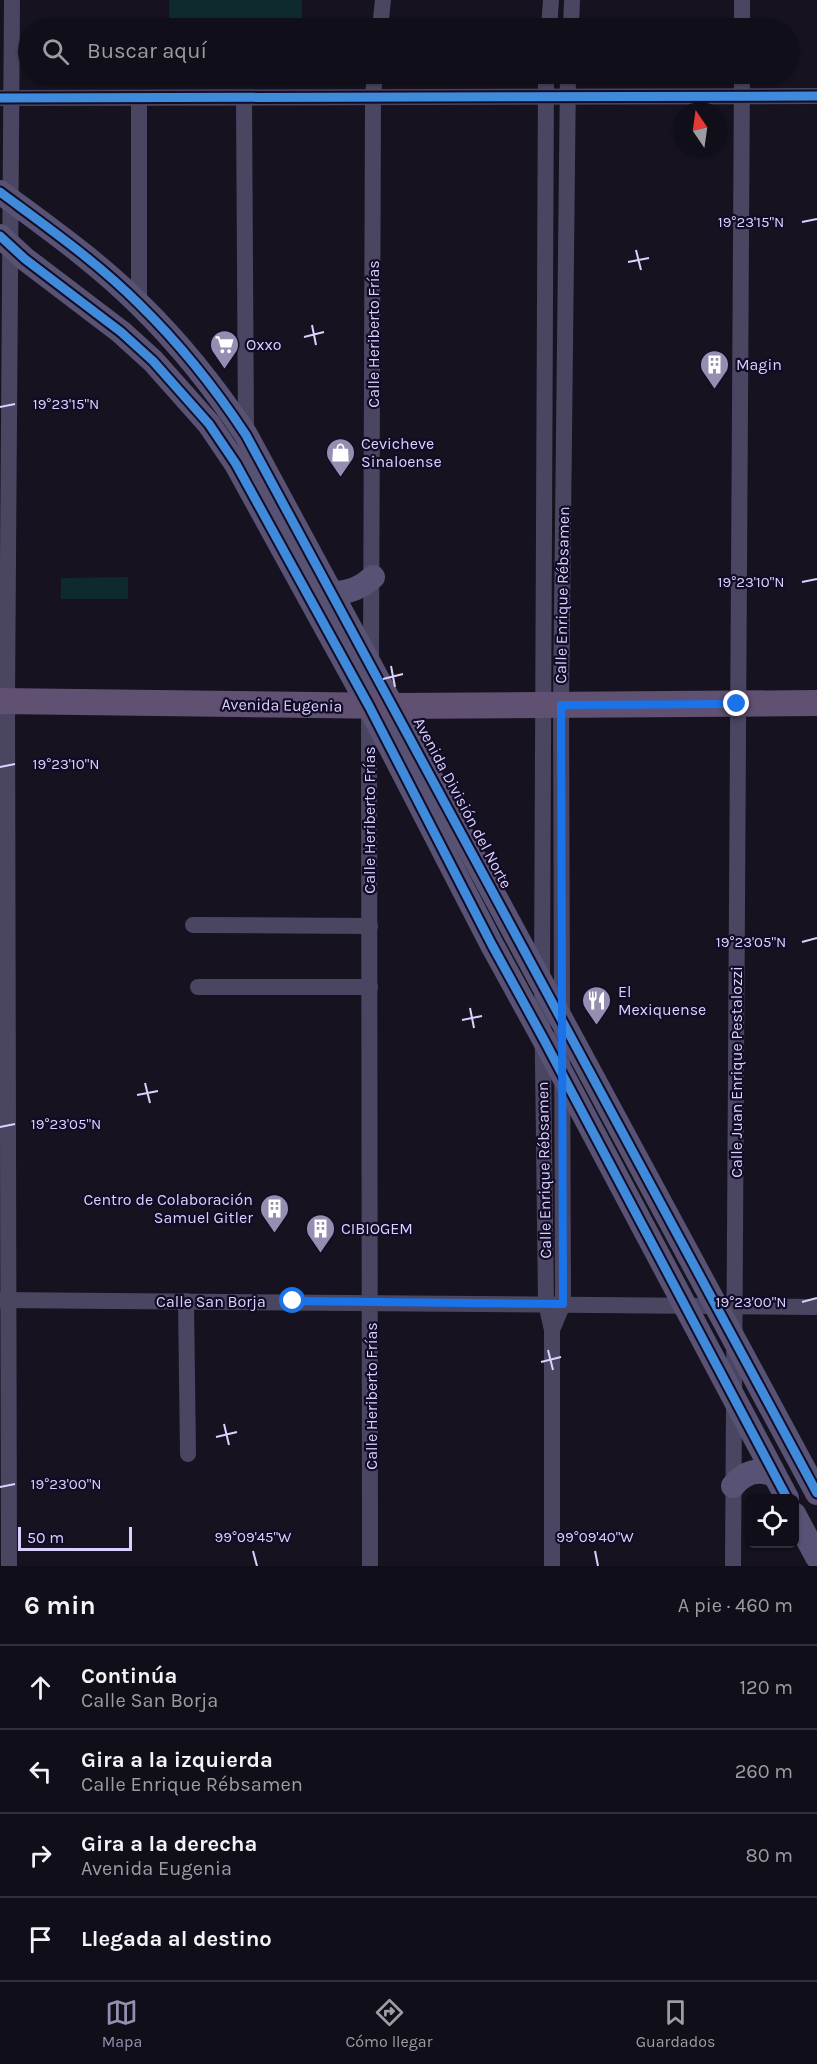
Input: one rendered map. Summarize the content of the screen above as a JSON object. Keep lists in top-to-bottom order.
{
  "streets": {
    "main road": ["Avenida Eugenia", "Avenida División del Norte"],
    "street": [
      "Calle Heriberto Frías",
      "Calle Enrique Rébsamen",
      "Calle Juan Enrique Pestalozzi",
      "Calle San Borja"
    ]
  },
  "crossings": [
    ["Calle Heriberto Frías", "Avenida Eugenia"],
    ["Calle Heriberto Frías", "Avenida División del Norte"],
    ["Calle Heriberto Frías", "Calle San Borja"],
    ["Calle Enrique Rébsamen", "Avenida Eugenia"],
    ["Calle Enrique Rébsamen", "Avenida División del Norte"],
    ["Calle Enrique Rébsamen", "Calle San Borja"],
    ["Avenida Eugenia", "Avenida División del Norte"],
    ["Avenida Eugenia", "Calle Juan Enrique Pestalozzi"],
    ["Avenida División del Norte", "Calle Juan Enrique Pestalozzi"],
    ["Avenida División del Norte", "Calle San Borja"],
    ["Calle Juan Enrique Pestalozzi", "Calle San Borja"]
  ],
  "places": {
    "supermarket": ["Oxxo"],
    "building": ["Magin", "Centro de Colaboración Samuel Gitler", "CIBIOGEM"],
    "shop": ["Cevicheve Sinaloense"],
    "restaurant": ["El Mexiquense"]
  },
  "scale_bar": "50 m",
  "north": "top",
  "page": {
    "search": "Buscar aquí",
    "scale": "50 m",
    "heading": ["6 min", "A pie · 460 m"],
    "list": [
      ["Continúa", "Calle San Borja", "120 m"],
      ["Gira a la izquierda", "Calle Enrique Rébsamen", "260 m"],
      ["Gira a la derecha", "Avenida Eugenia", "80 m"],
      "Llegada al destino"
    ],
    "nav": ["Mapa", "Cómo llegar", "Guardados"]
  },
  "coordinates": [
    "19°23'15\"N",
    "19°23'10\"N",
    "19°23'05\"N",
    "19°23'00\"N",
    "99°09'45\"W",
    "99°09'40\"W"
  ]
}
